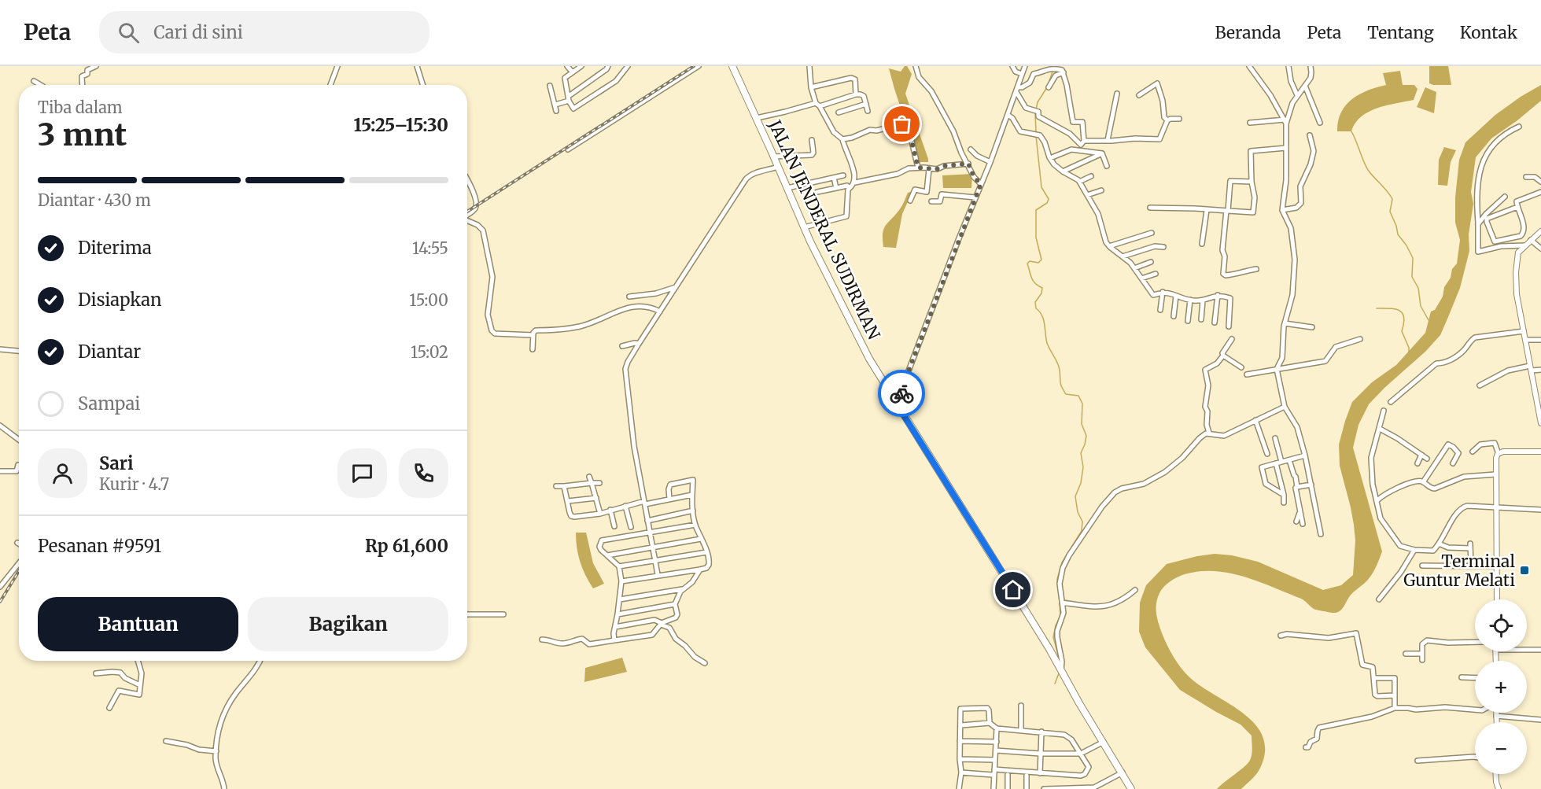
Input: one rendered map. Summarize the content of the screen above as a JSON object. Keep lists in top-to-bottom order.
{
  "streets": {
    "main road": ["JALAN JENDERAL SUDIRMAN"]
  },
  "places": {
    "transit": ["Terminal Guntur Melati"]
  },
  "page": {
    "header": "Peta",
    "search": "Cari di sini",
    "nav": [
      "Beranda",
      "Peta",
      "Tentang",
      "Kontak"
    ],
    "heading": ["3 mnt", "Tiba dalam", "15:25–15:30"],
    "panel": [
      "Sari",
      "Kurir · 4.7",
      "Pesanan #9591",
      "Rp 61,600"
    ],
    "bar": "Diantar · 430 m",
    "list": [
      ["Diterima", "14:55"],
      ["Disiapkan", "15:00"],
      ["Diantar", "15:02"],
      "Sampai"
    ],
    "buttons": ["Bantuan", "Bagikan"],
    "map_buttons": ["+", "−"]
  }
}
